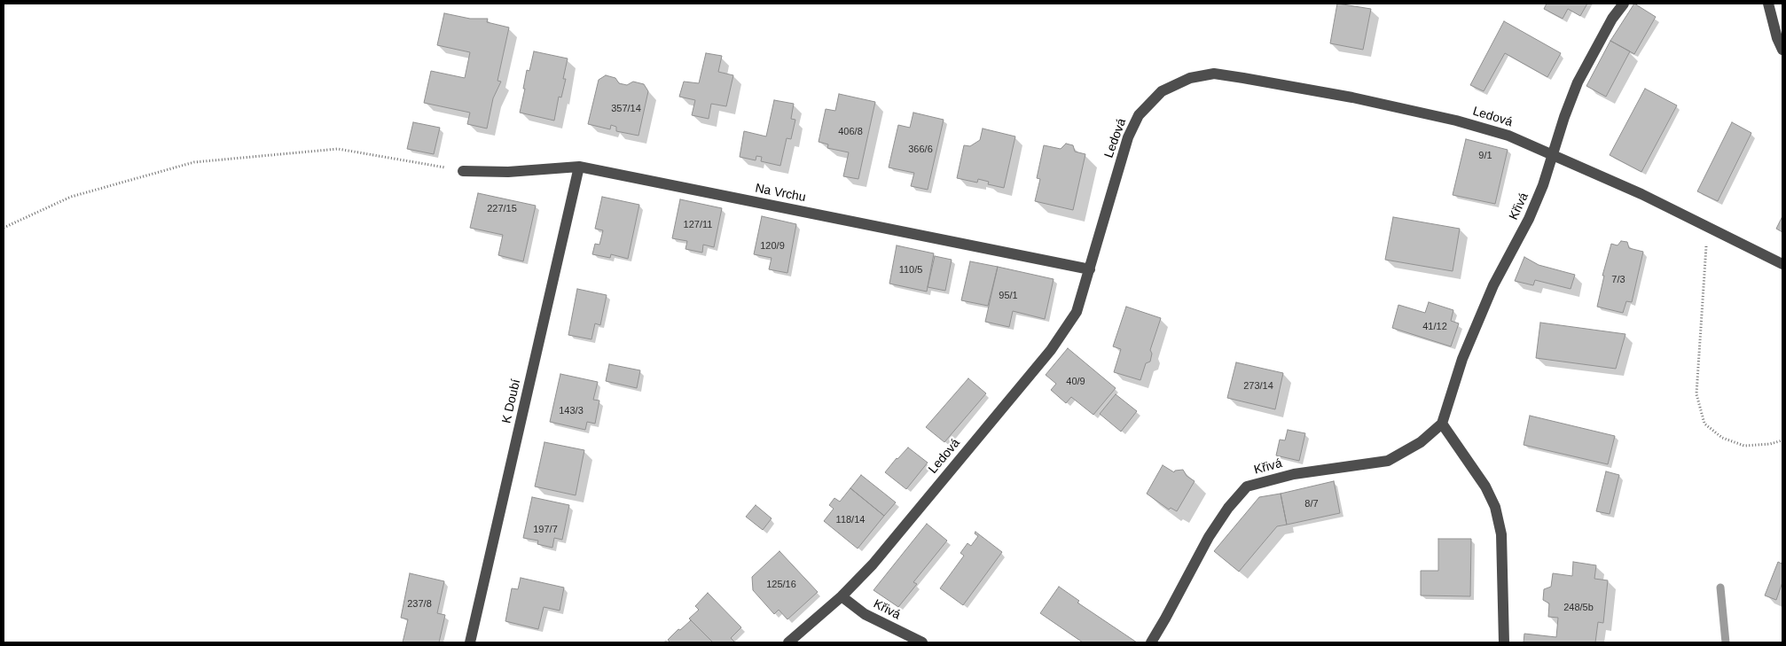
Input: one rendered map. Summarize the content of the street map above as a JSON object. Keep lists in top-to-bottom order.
{
  "streets": {
    "street": [
      "Ledová",
      "Na Vrchu",
      "Křivá",
      "K Doubí"
    ]
  },
  "crossings": [
    ["Ledová", "Na Vrchu"],
    ["Ledová", "Křivá"],
    ["Na Vrchu", "K Doubí"]
  ],
  "house_numbers": [
    "357/14",
    "406/8",
    "366/6",
    "9/1",
    "227/15",
    "127/11",
    "120/9",
    "110/5",
    "7/3",
    "95/1",
    "41/12",
    "40/9",
    "273/14",
    "143/3",
    "8/7",
    "118/14",
    "197/7",
    "125/16",
    "237/8",
    "248/5b"
  ]
}
